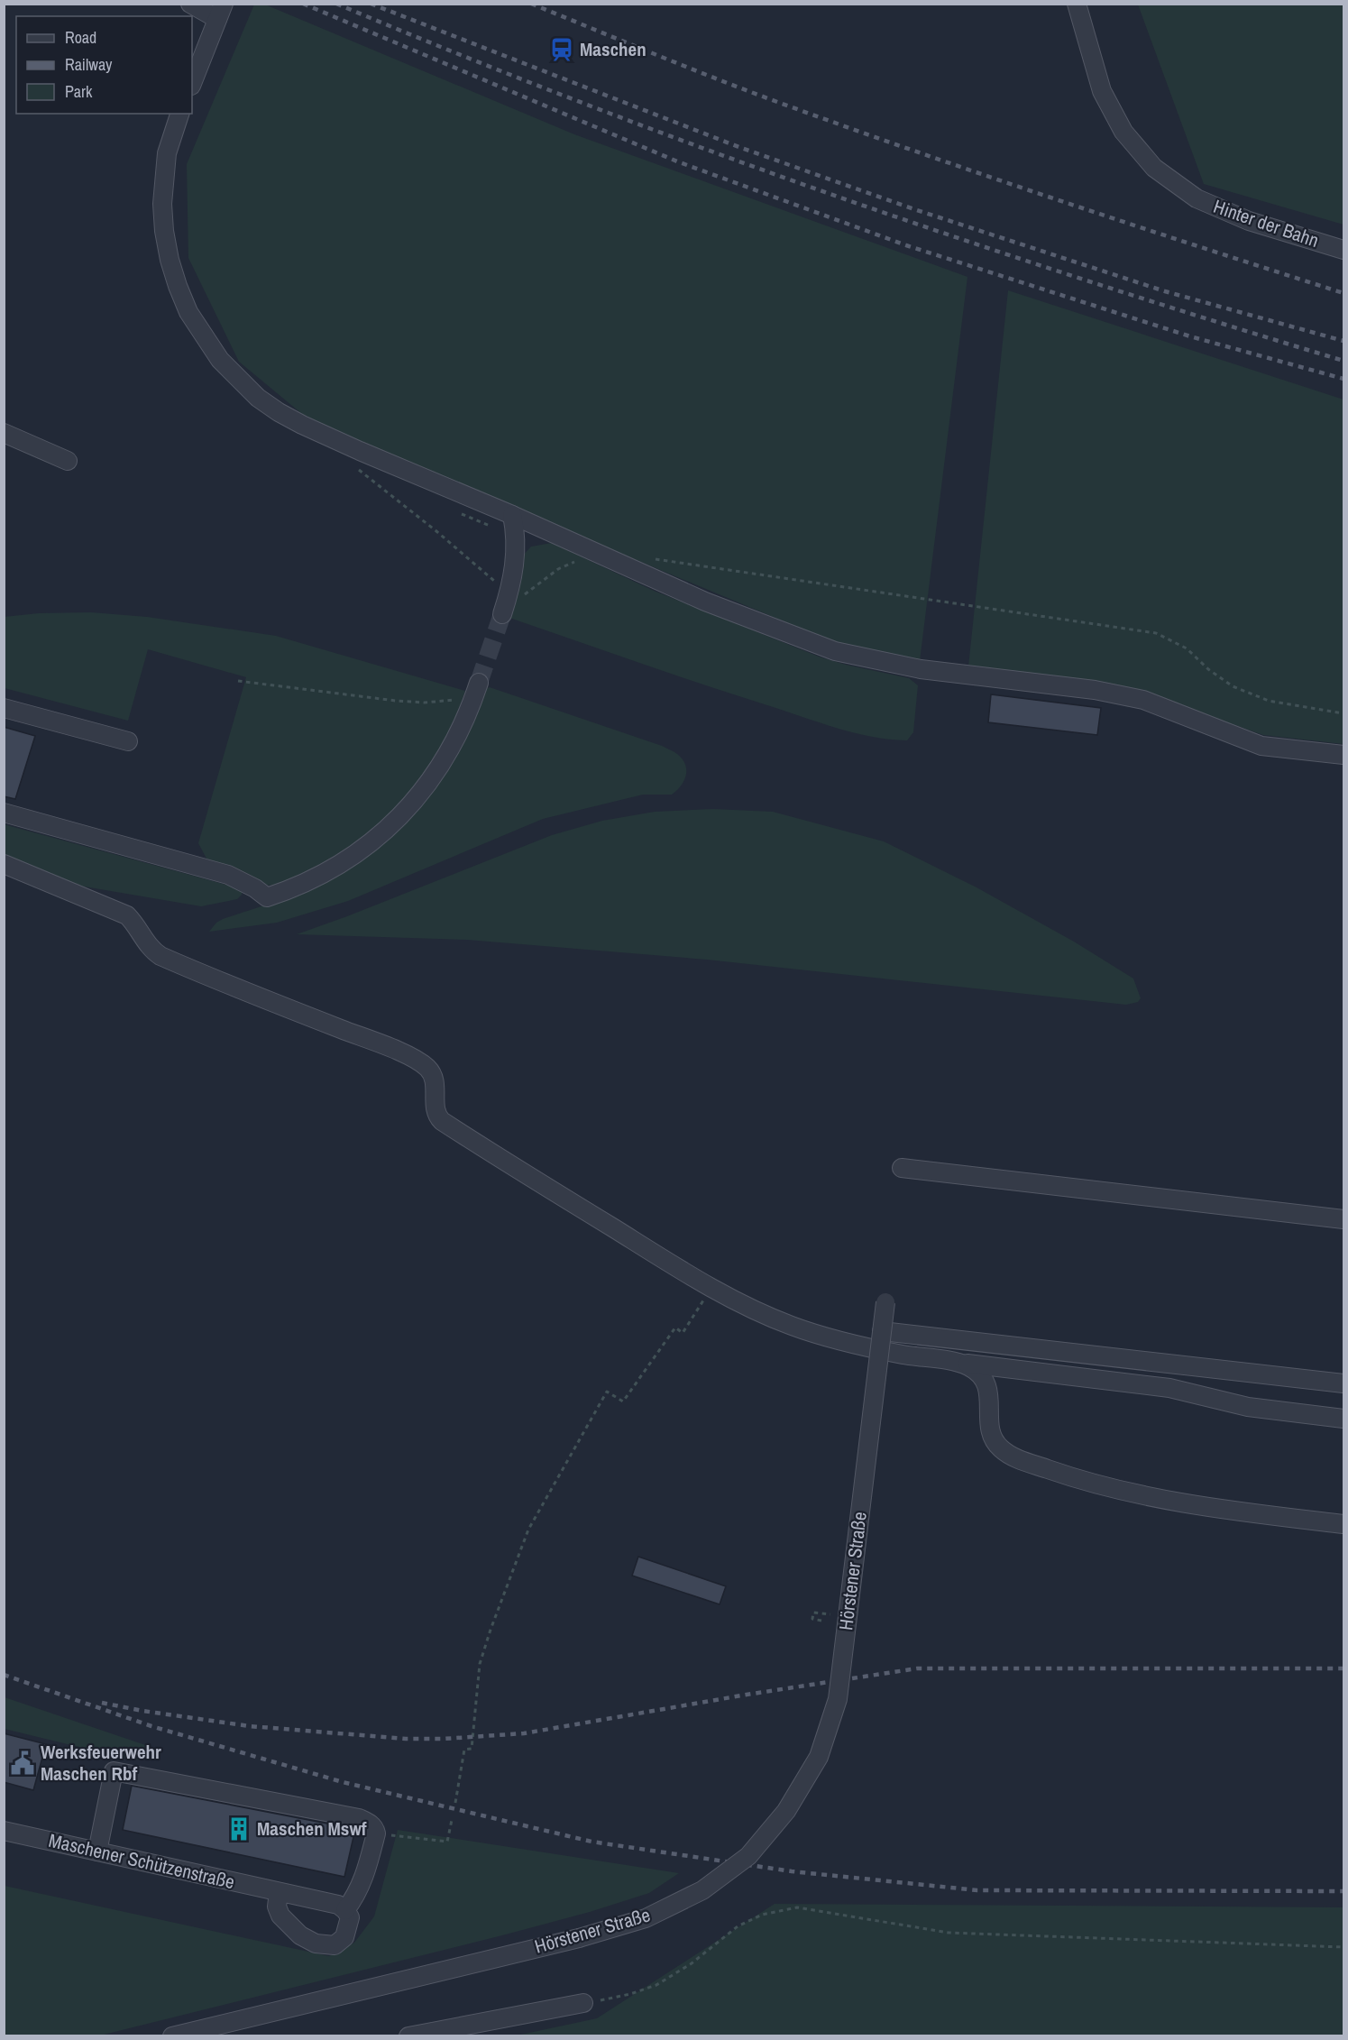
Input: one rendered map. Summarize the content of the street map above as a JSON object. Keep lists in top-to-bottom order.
{
  "streets": {
    "street": ["Hinter der Bahn", "Hörstener Straße", "Maschener Schützenstraße"]
  },
  "places": {
    "station": ["Maschen"],
    "public building": ["Werksfeuerwehr Maschen Rbf"],
    "building": ["Maschen Mswf"]
  },
  "legend": ["Road", "Railway", "Park"]
}
